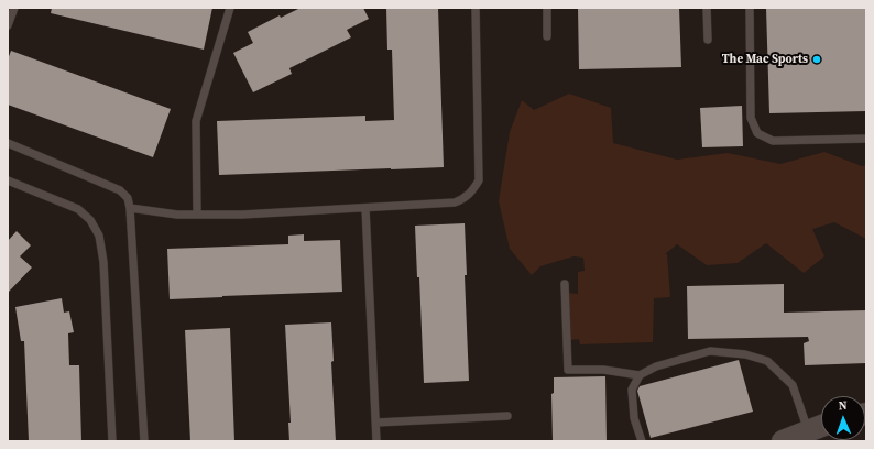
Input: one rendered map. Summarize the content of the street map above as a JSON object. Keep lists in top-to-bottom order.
{
  "places": ["The Mac Sports"],
  "north": "top"
}
